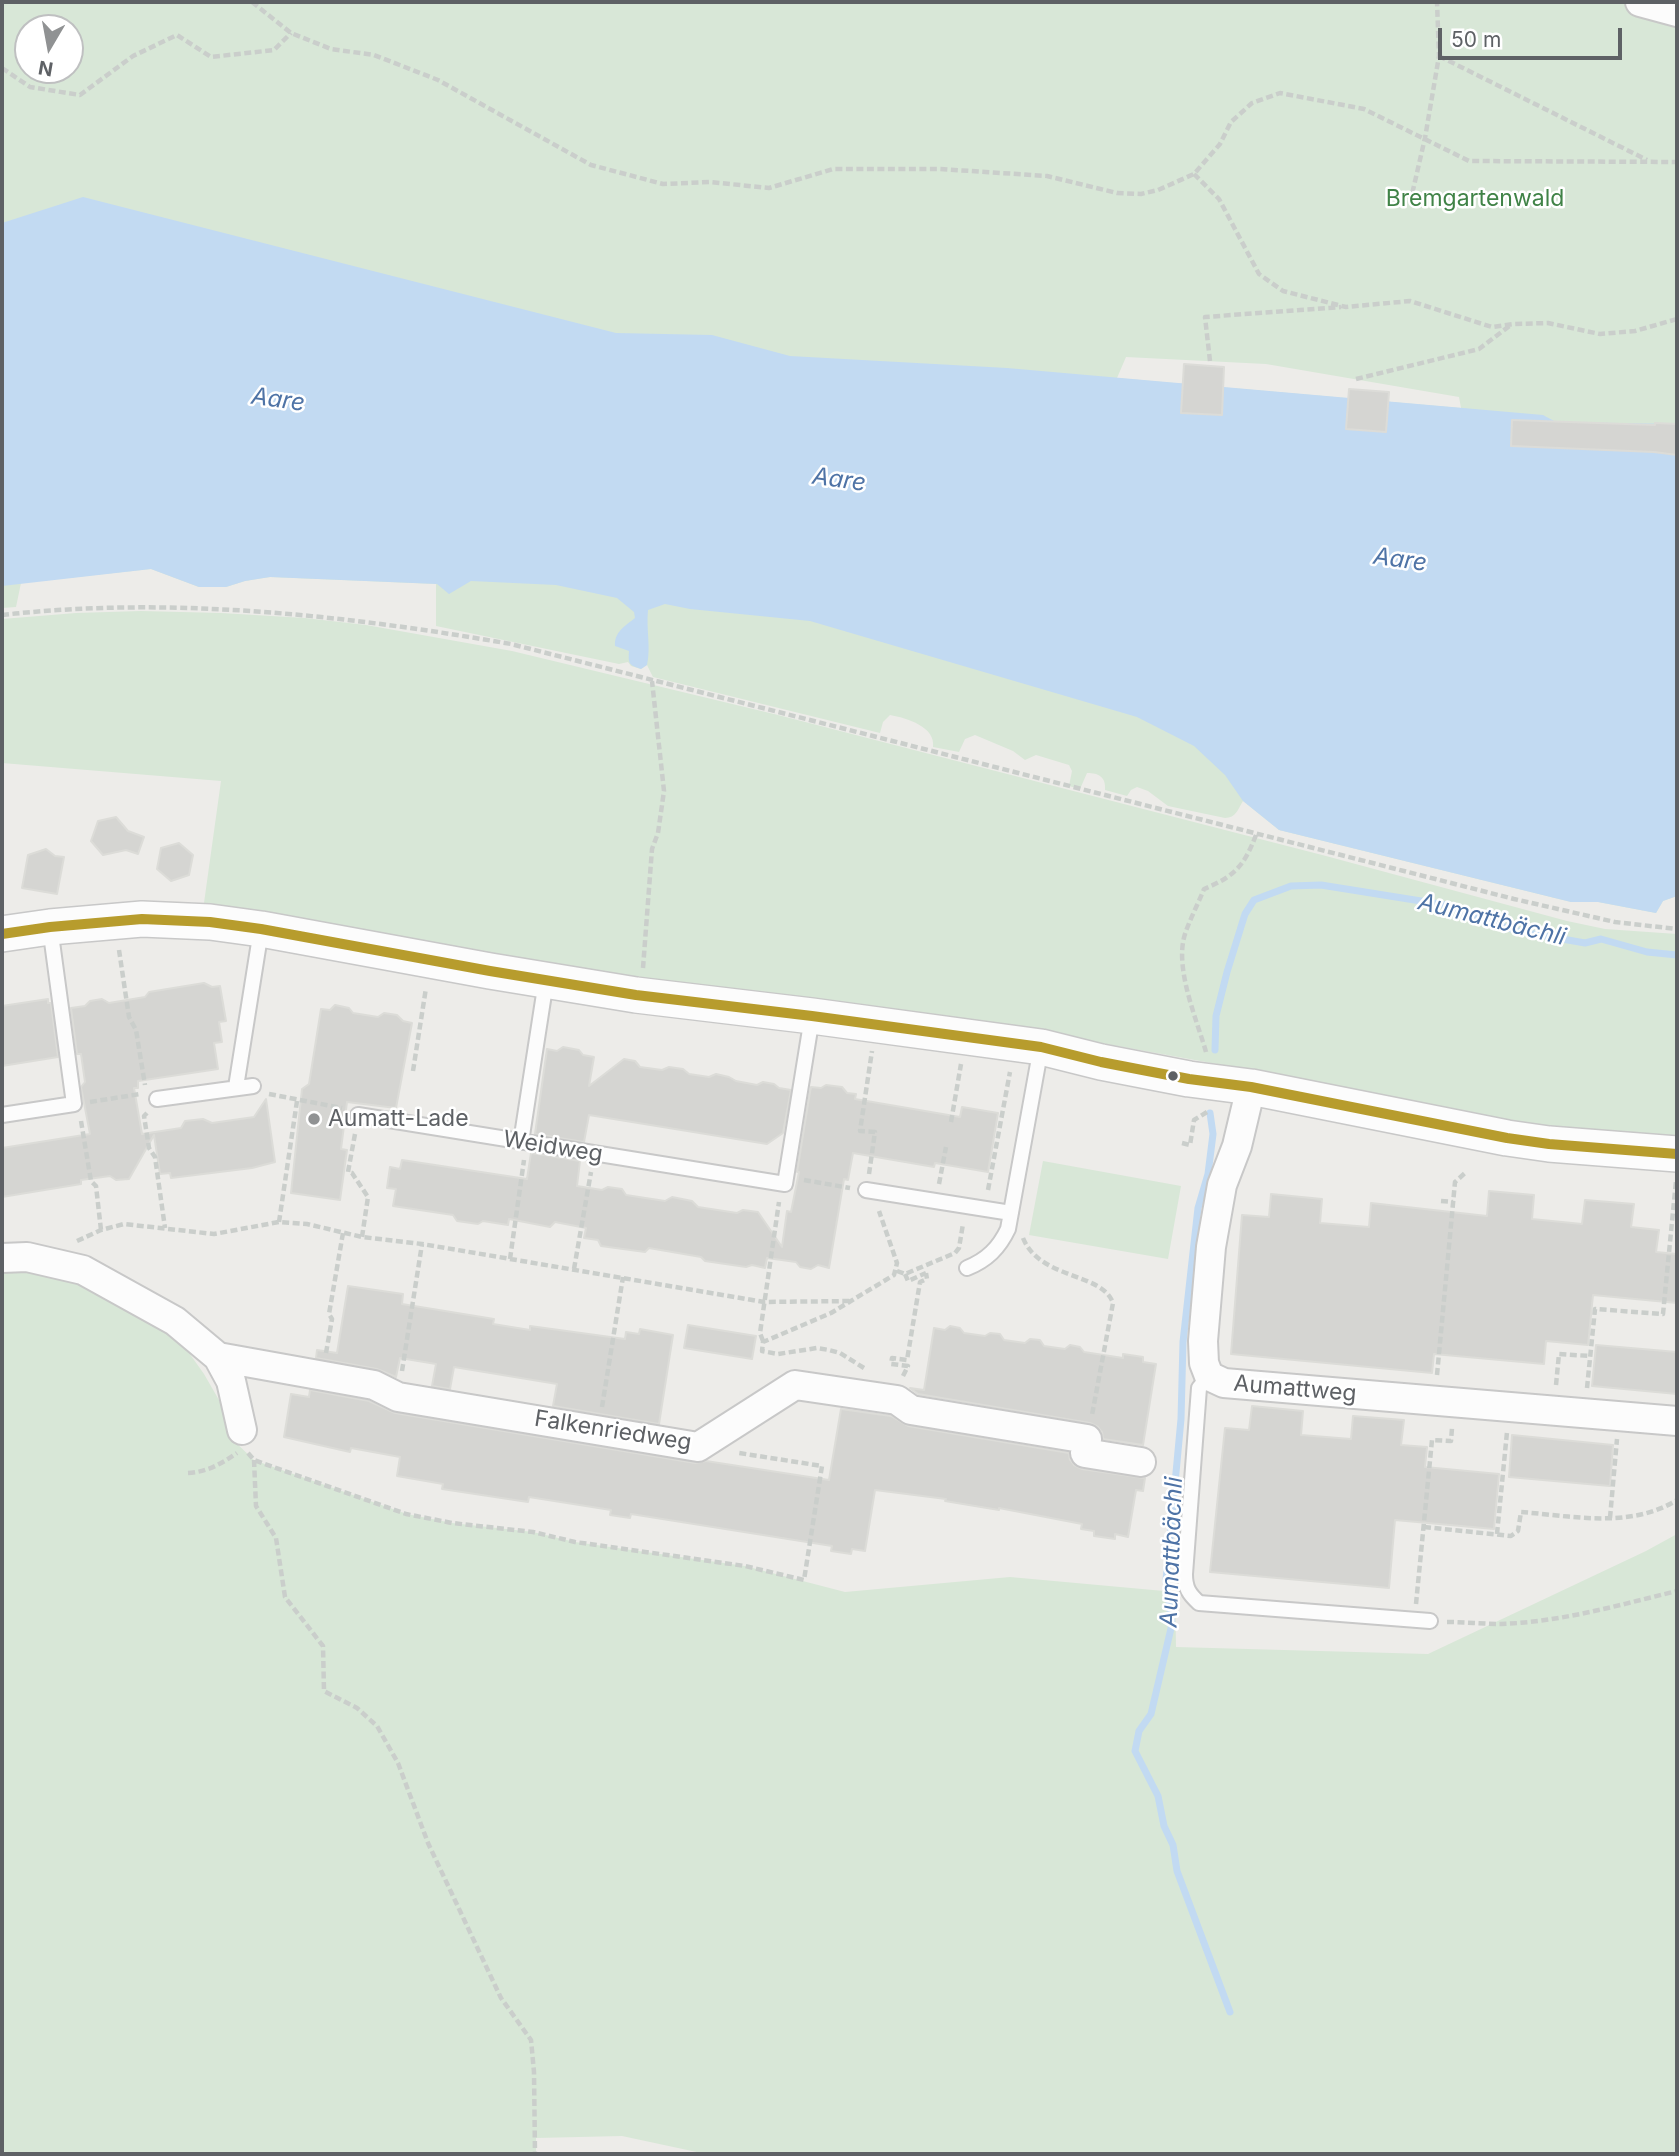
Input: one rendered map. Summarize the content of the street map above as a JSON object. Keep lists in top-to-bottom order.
{
  "streets": {
    "street": ["Aumattweg", "Falkenriedweg"],
    "lane": ["Weidweg"]
  },
  "water": ["Aare", "Aumattbächli"],
  "parks": ["Bremgartenwald"],
  "places": ["Aumatt-Lade"],
  "scale_bar": "50 m",
  "north": "bottom"
}
